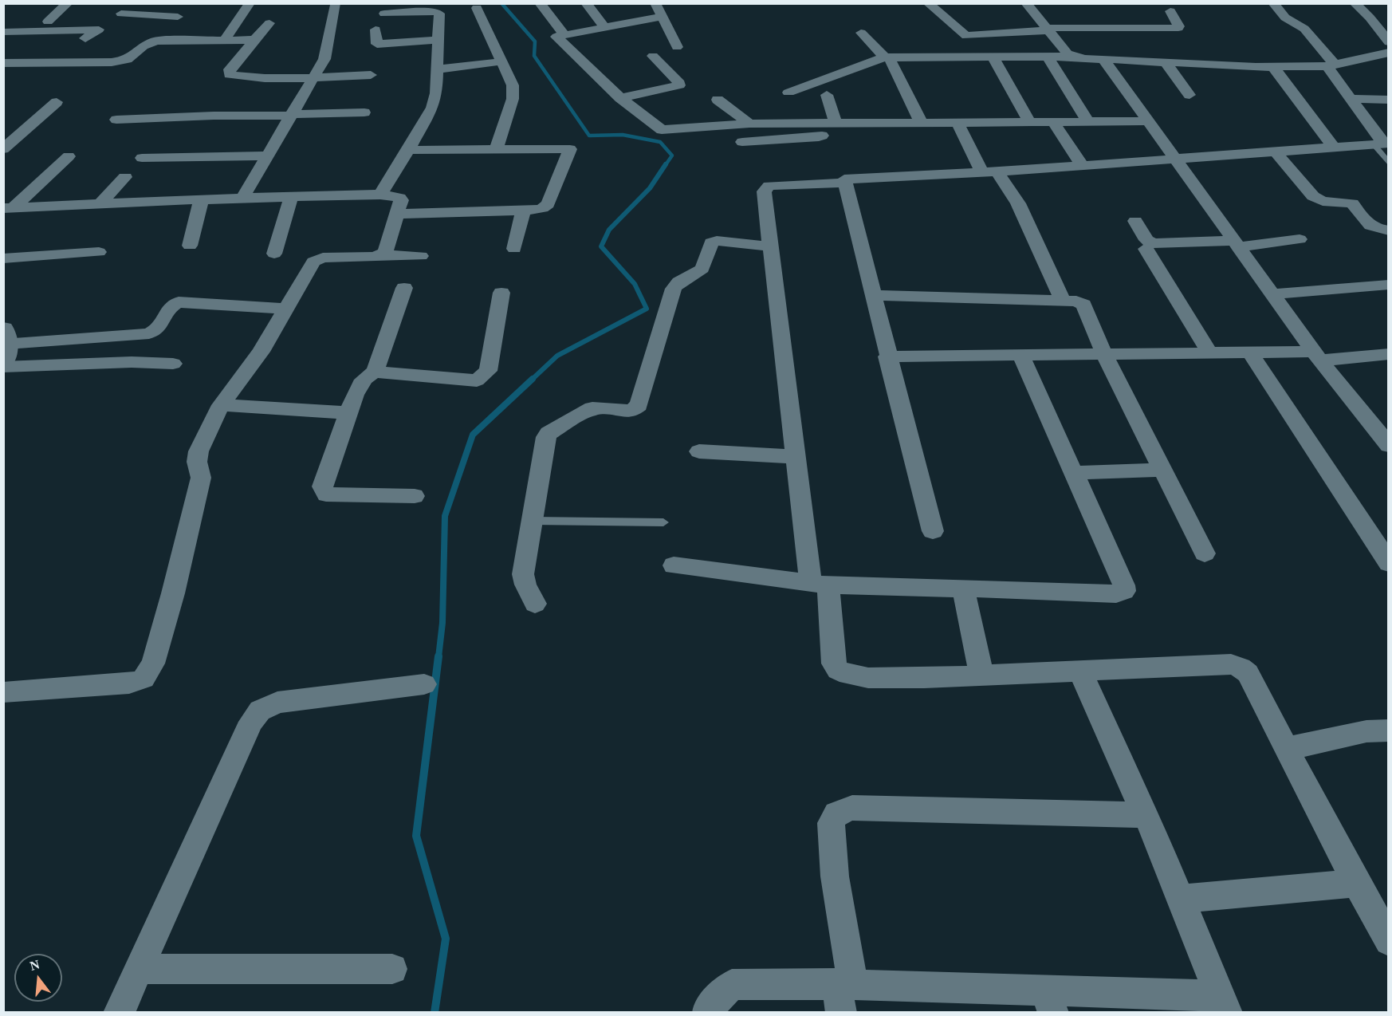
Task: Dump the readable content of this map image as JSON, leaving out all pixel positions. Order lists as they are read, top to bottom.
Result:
{
  "north": "top"
}
